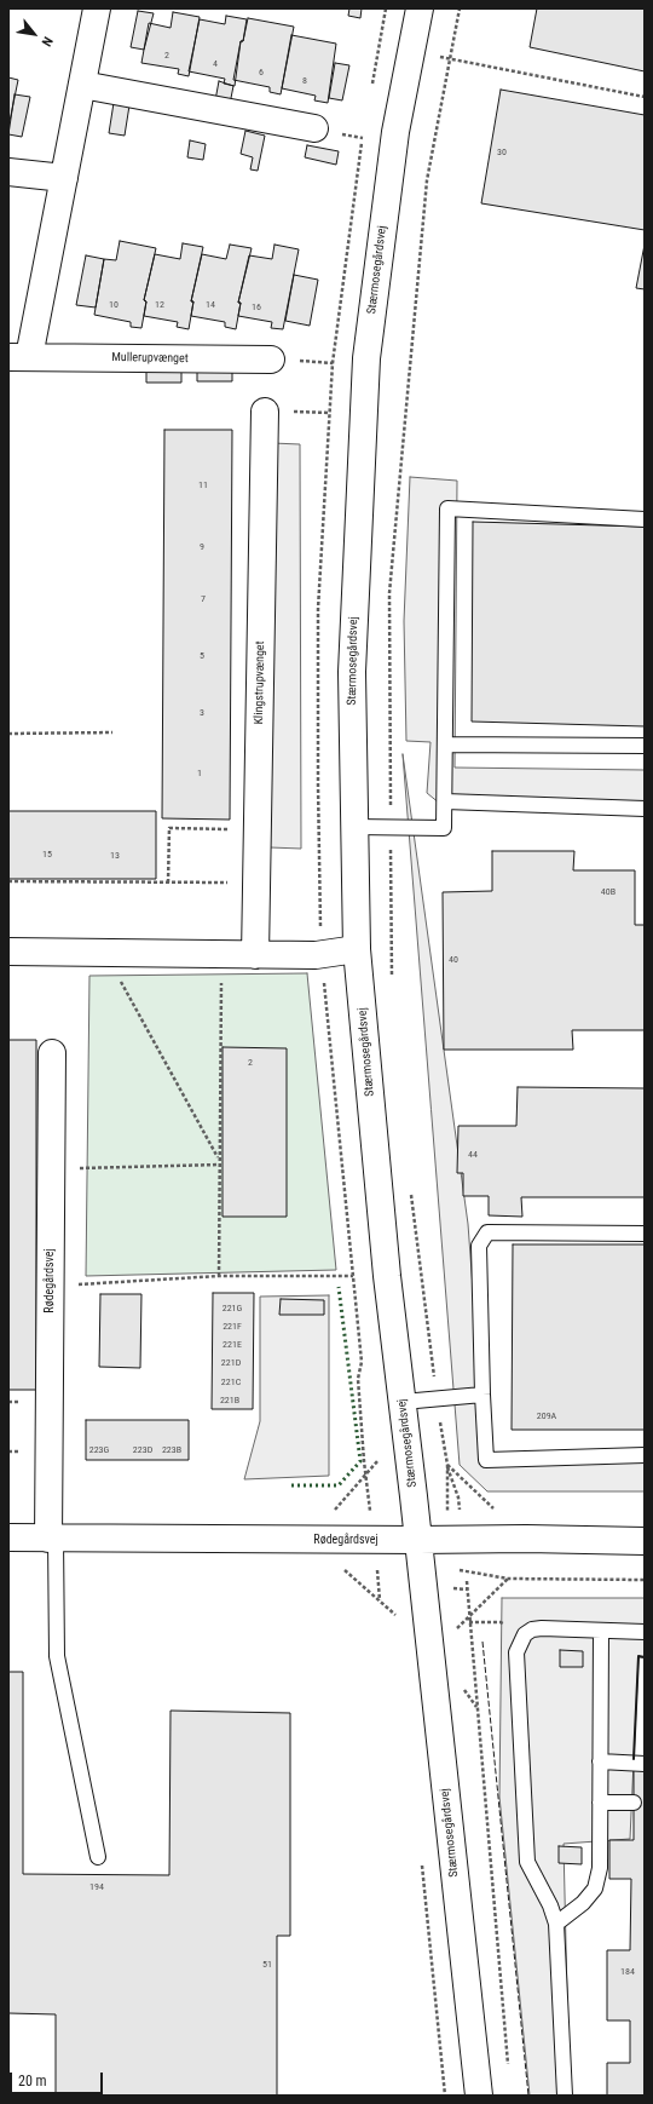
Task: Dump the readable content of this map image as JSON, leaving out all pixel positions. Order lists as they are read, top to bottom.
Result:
{
  "streets": {
    "street": [
      "Stærmosegårdsvej",
      "Mullerupvænget",
      "Klingstrupvænget",
      "Rødegårdsvej"
    ]
  },
  "crossings": [
    ["Stærmosegårdsvej", "Rødegårdsvej"]
  ],
  "house_numbers": [
    "2",
    "4",
    "6",
    "8",
    "30",
    "10",
    "12",
    "14",
    "16",
    "11",
    "9",
    "7",
    "5",
    "3",
    "1",
    "15",
    "13",
    "40B",
    "40",
    "2",
    "44",
    "221G",
    "221F",
    "221E",
    "221D",
    "221C",
    "221B",
    "209A",
    "223G",
    "223D",
    "223B",
    "194",
    "51",
    "184"
  ],
  "scale_bar": "20 m",
  "north": "bottom right"
}
